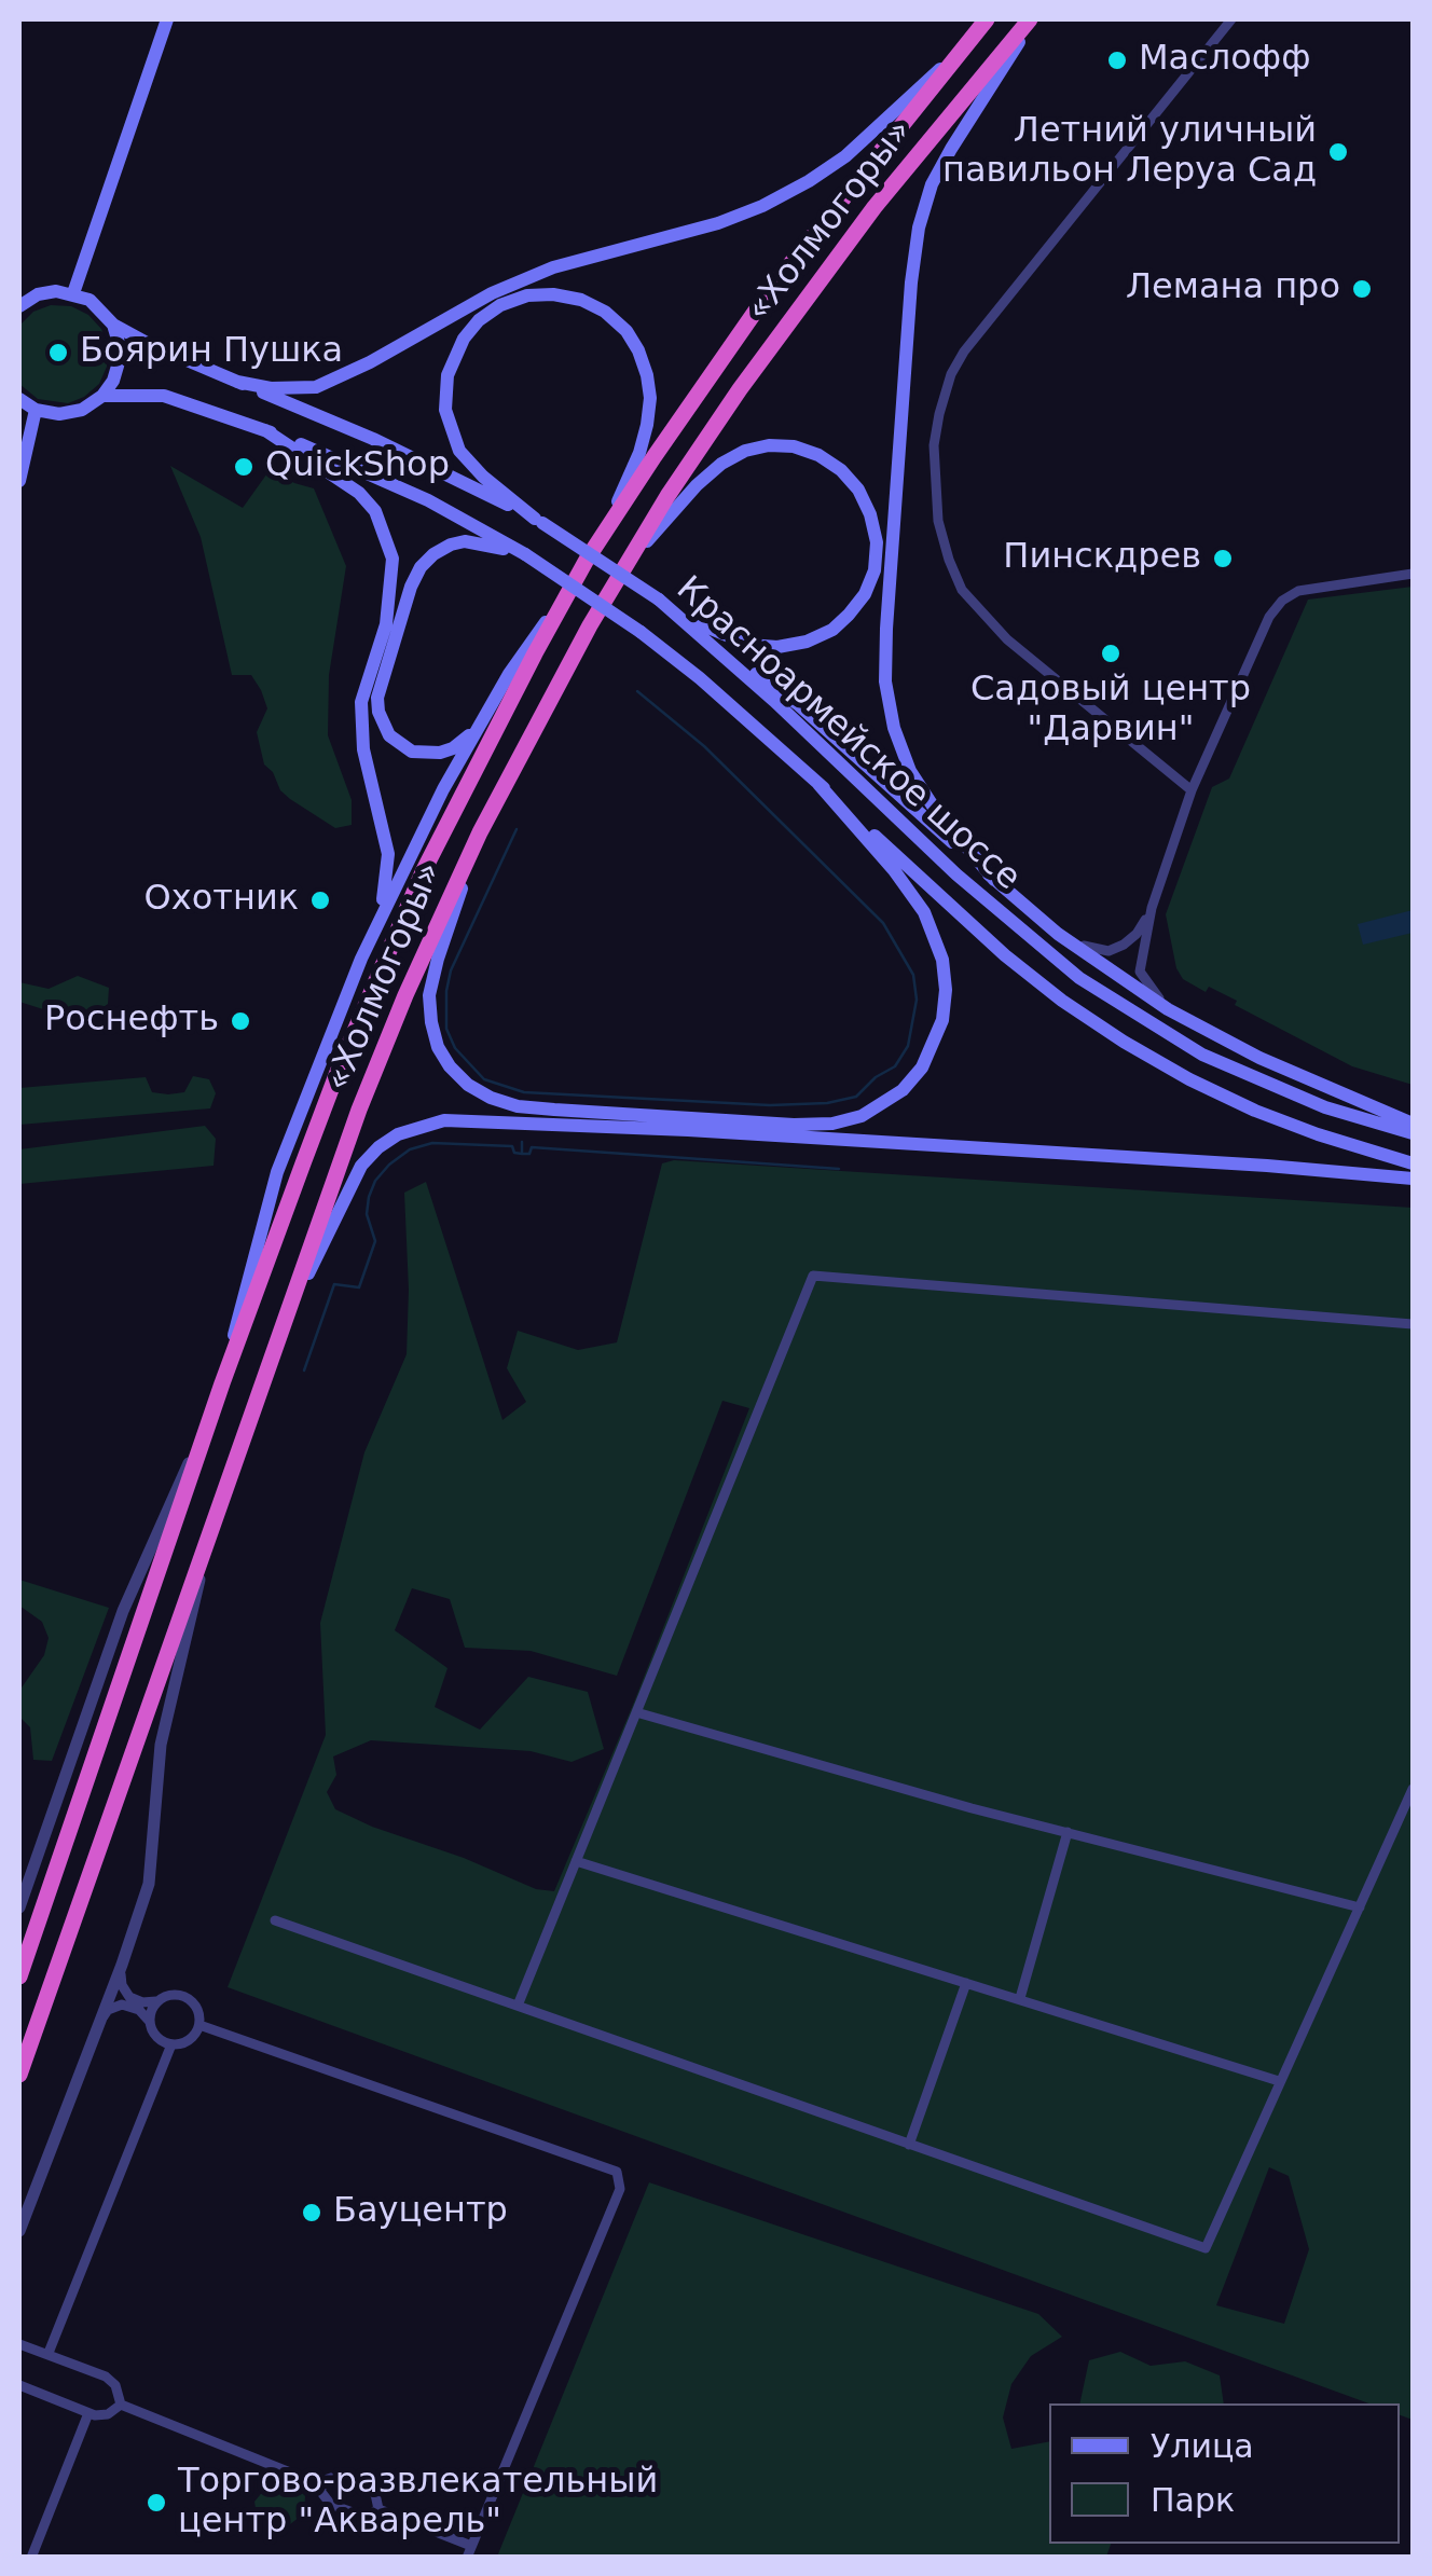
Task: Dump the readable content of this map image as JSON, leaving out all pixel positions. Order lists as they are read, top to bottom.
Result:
{
  "streets": {
    "highway": ["«Холмогоры»"],
    "main road": ["Красноармейское шоссе"]
  },
  "places": [
    "Маслофф",
    "Летний уличный павильон Леруа Сад",
    "Лемана про",
    "Боярин Пушка",
    "QuickShop",
    "Пинскдрев",
    "Садовый центр \"Дарвин\"",
    "Охотник",
    "Роснефть",
    "Бауцентр",
    "Торгово-развлекательный центр \"Акварель\""
  ],
  "legend": ["Улица", "Парк"]
}
